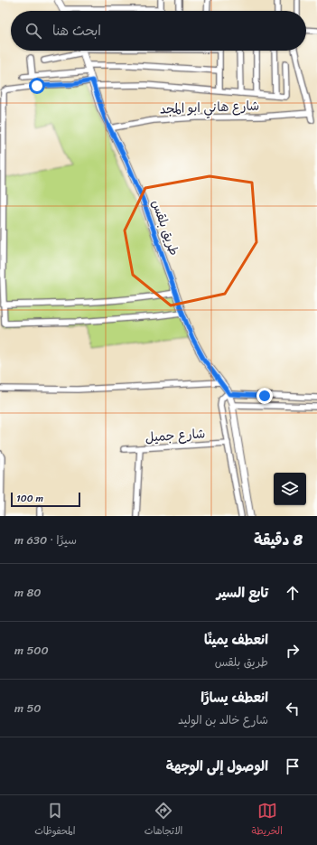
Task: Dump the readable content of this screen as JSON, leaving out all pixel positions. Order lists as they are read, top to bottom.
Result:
{
  "streets": {
    "main road": ["طريق بلقس"],
    "street": ["شارع هاني ابو المجد", "شارع جميل"]
  },
  "crossings": [
    ["شارع هاني ابو المجد", "طريق بلقس"],
    ["طريق بلقس", "شارع جميل"]
  ],
  "scale_bar": "100 m",
  "page": {
    "search": "ابحث هنا",
    "scale": "100 m",
    "heading": ["8 دقيقة", "سيرًا · 630 m"],
    "list": [
      ["تابع السير", "80 m"],
      ["انعطف يمينًا", "طريق بلقس", "500 m"],
      ["انعطف يسارًا", "شارع خالد بن الوليد", "50 m"],
      "الوصول إلى الوجهة"
    ],
    "nav": ["الخريطة", "الاتجاهات", "المحفوظات"]
  }
}
